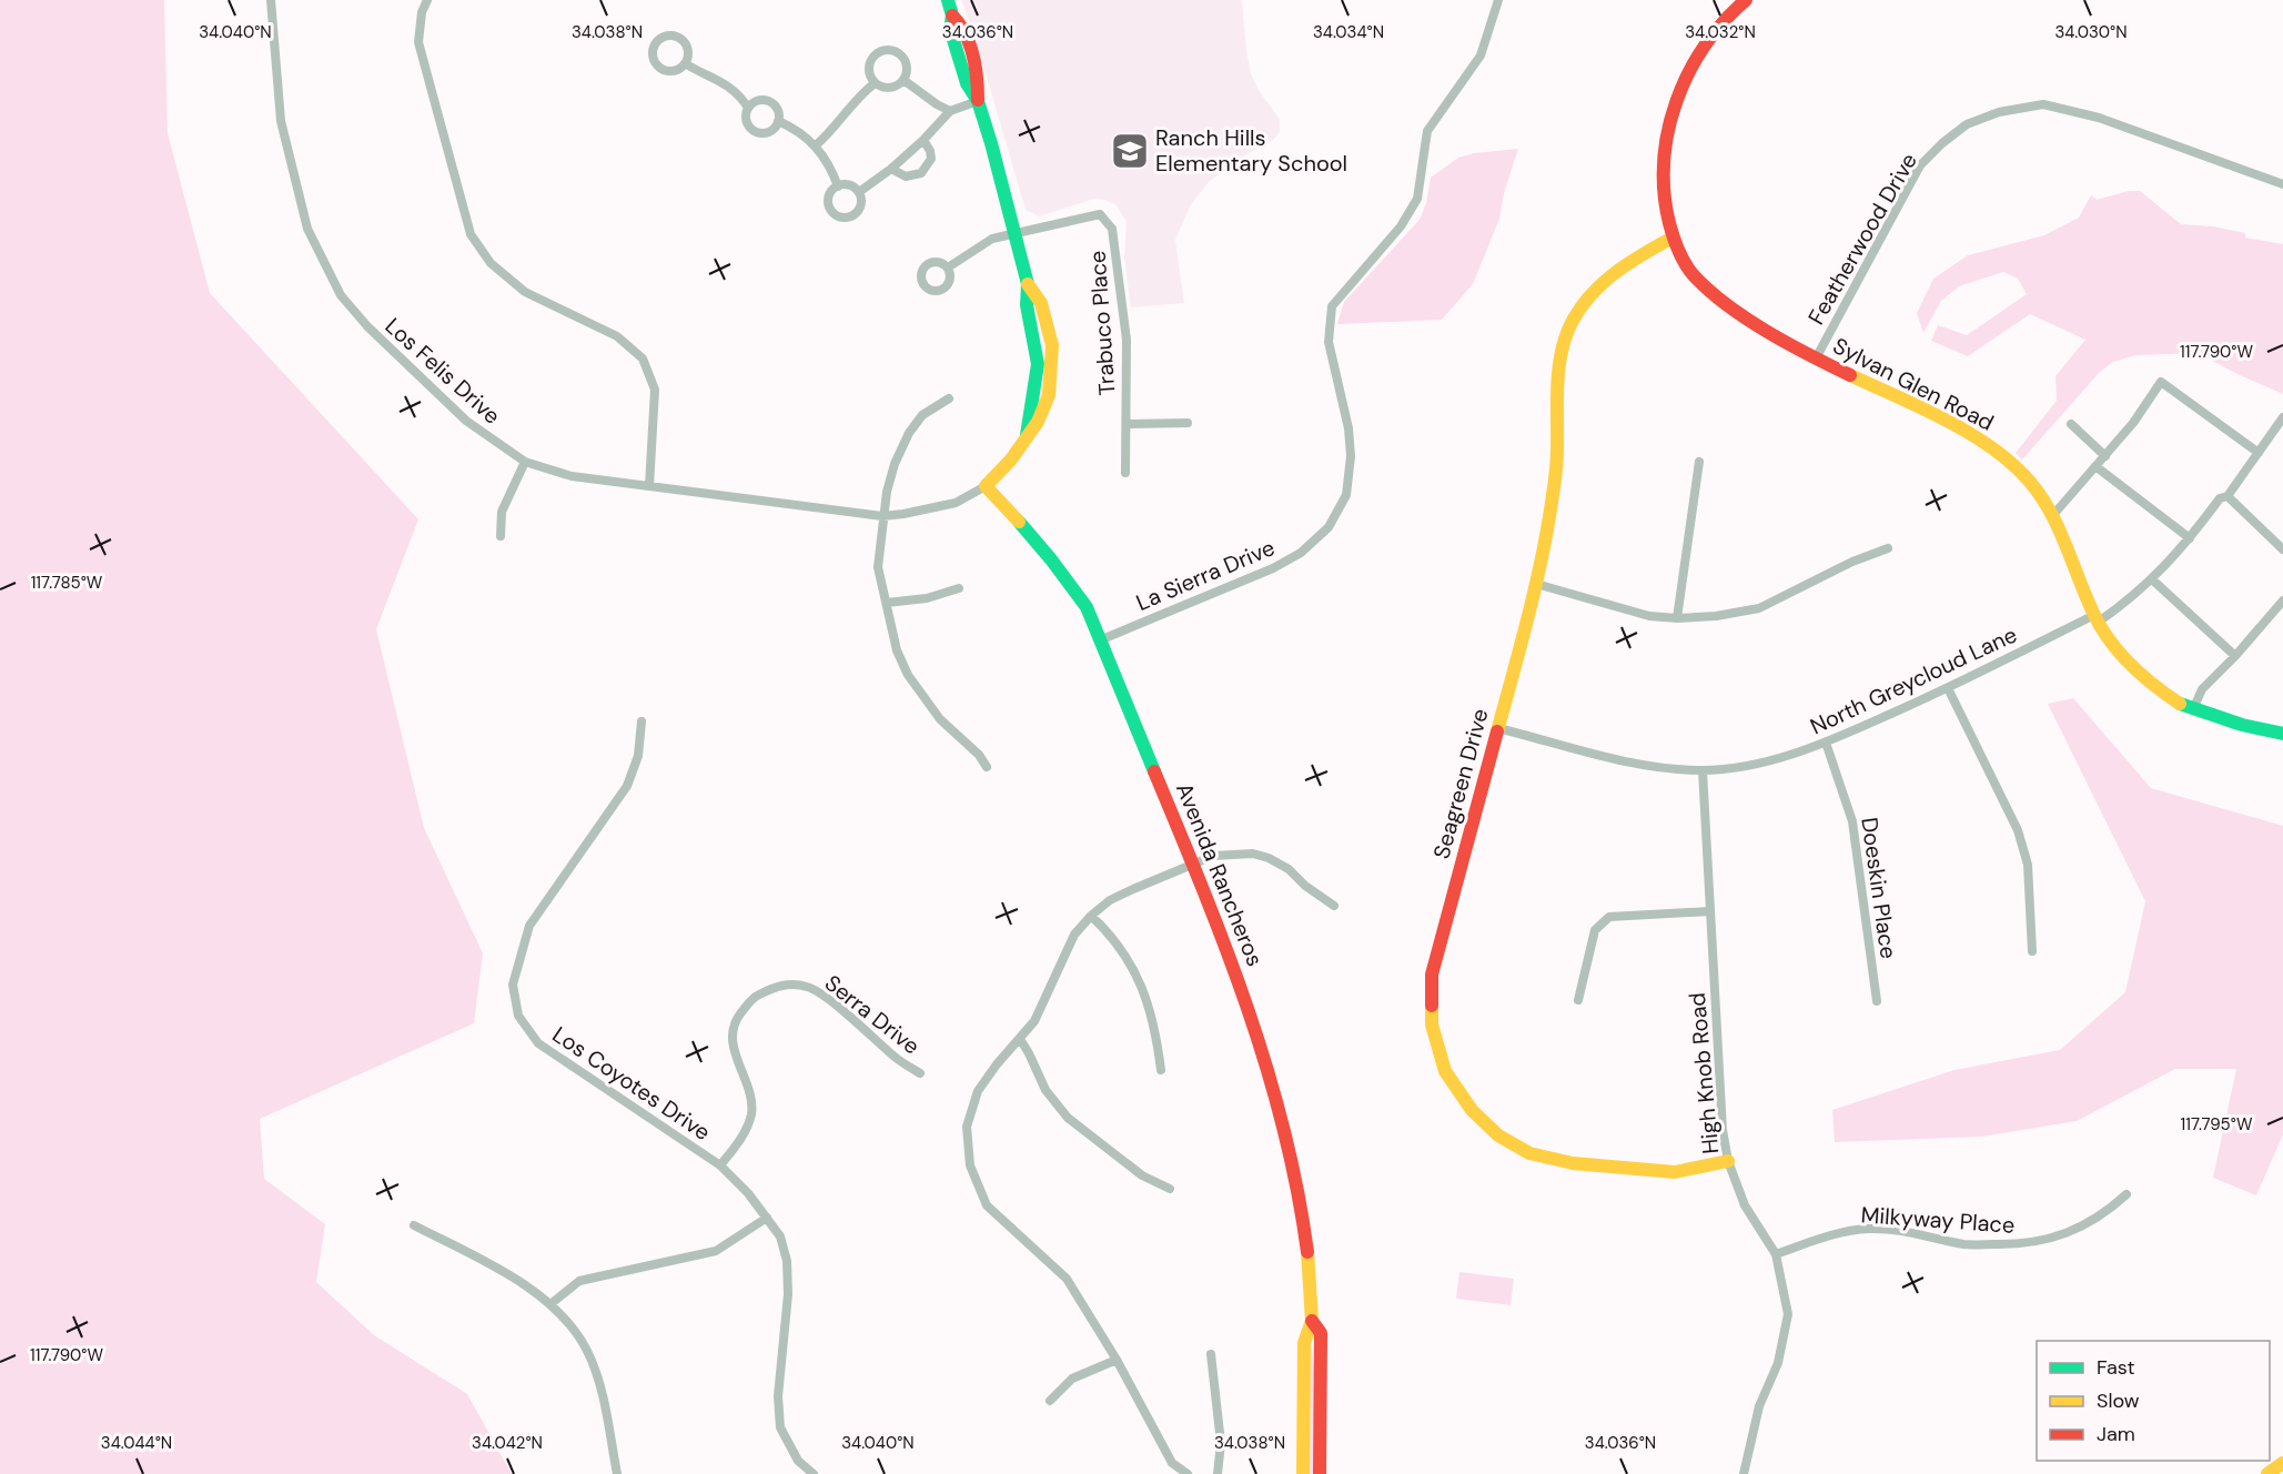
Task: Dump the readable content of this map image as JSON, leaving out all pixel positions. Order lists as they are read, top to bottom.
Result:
{
  "streets": {
    "street": [
      "Featherwood Drive",
      "Trabuco Place",
      "Los Felis Drive",
      "Sylvan Glen Road",
      "La Sierra Drive",
      "North Greycloud Lane",
      "Seagreen Drive",
      "Avenida Rancheros",
      "Doeskin Place",
      "Serra Drive",
      "High Knob Road",
      "Los Coyotes Drive",
      "Milkyway Place"
    ]
  },
  "crossings": [
    ["Featherwood Drive", "Sylvan Glen Road"],
    ["Los Felis Drive", "Avenida Rancheros"],
    ["Sylvan Glen Road", "North Greycloud Lane"],
    ["Sylvan Glen Road", "Seagreen Drive"],
    ["La Sierra Drive", "Avenida Rancheros"],
    ["North Greycloud Lane", "Seagreen Drive"],
    ["North Greycloud Lane", "Doeskin Place"],
    ["North Greycloud Lane", "High Knob Road"],
    ["Seagreen Drive", "High Knob Road"],
    ["Serra Drive", "Los Coyotes Drive"],
    ["High Knob Road", "Milkyway Place"]
  ],
  "places": {
    "school or university": ["Ranch Hills Elementary School"]
  },
  "legend": ["Fast", "Slow", "Jam"],
  "coordinates": [
    "34.040°N",
    "34.038°N",
    "34.036°N",
    "34.034°N",
    "34.032°N",
    "34.030°N",
    "117.790°W",
    "117.785°W",
    "117.795°W",
    "34.044°N",
    "34.042°N"
  ]
}
